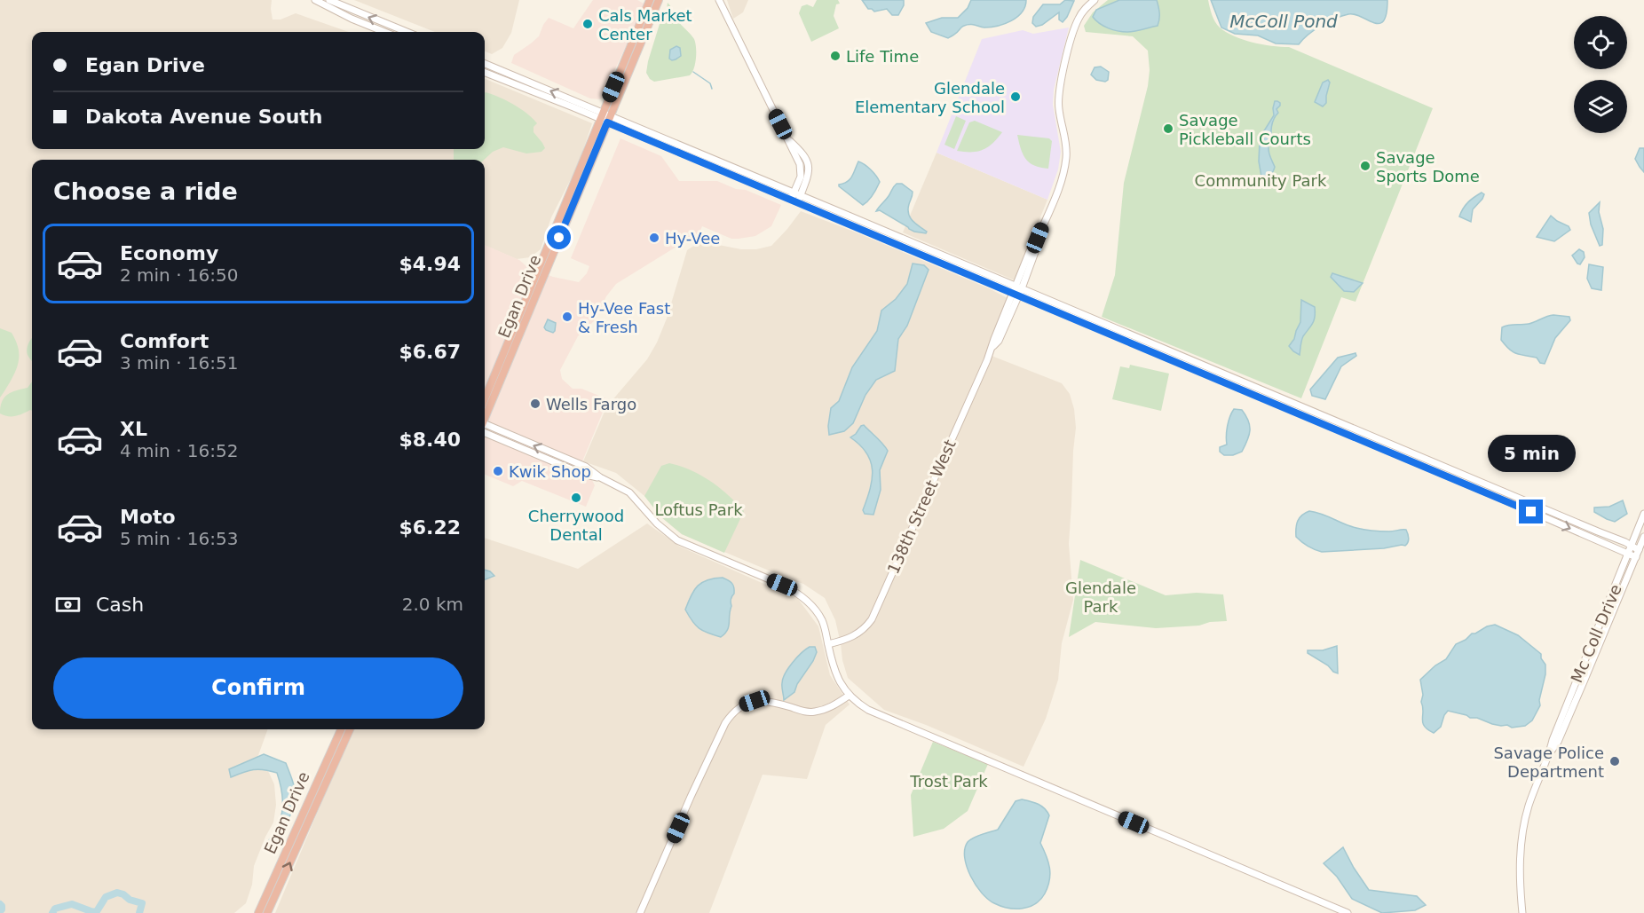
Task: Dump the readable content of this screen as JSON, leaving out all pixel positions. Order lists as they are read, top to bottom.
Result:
{
  "streets": {
    "highway": ["Egan Drive"],
    "main road": ["138th Street West", "Mc Coll Drive"]
  },
  "water": ["McColl Pond"],
  "parks": [
    "Community Park",
    "Loftus Park",
    "Glendale Park",
    "Trost Park"
  ],
  "places": [
    "Cals Market Center",
    "Life Time",
    "Glendale Elementary School",
    "Savage Pickleball Courts",
    "Savage Sports Dome",
    "Hy-Vee",
    "Hy-Vee Fast & Fresh",
    "Wells Fargo",
    "Kwik Shop",
    "Cherrywood Dental",
    "Savage Police Department"
  ],
  "page": {
    "banner": ["Egan Drive", "Dakota Avenue South"],
    "heading": "Choose a ride",
    "list": [
      {
        "name": "Economy",
        "note": "2 min · 16:50",
        "value": "$4.94"
      },
      {
        "name": "Comfort",
        "note": "3 min · 16:51",
        "value": "$6.67"
      },
      {
        "name": "XL",
        "note": "4 min · 16:52",
        "value": "$8.40"
      },
      {
        "name": "Moto",
        "note": "5 min · 16:53",
        "value": "$6.22"
      }
    ],
    "bubble": "5 min",
    "pay": ["Cash", "2.0 km"],
    "buttons": "Confirm"
  }
}
